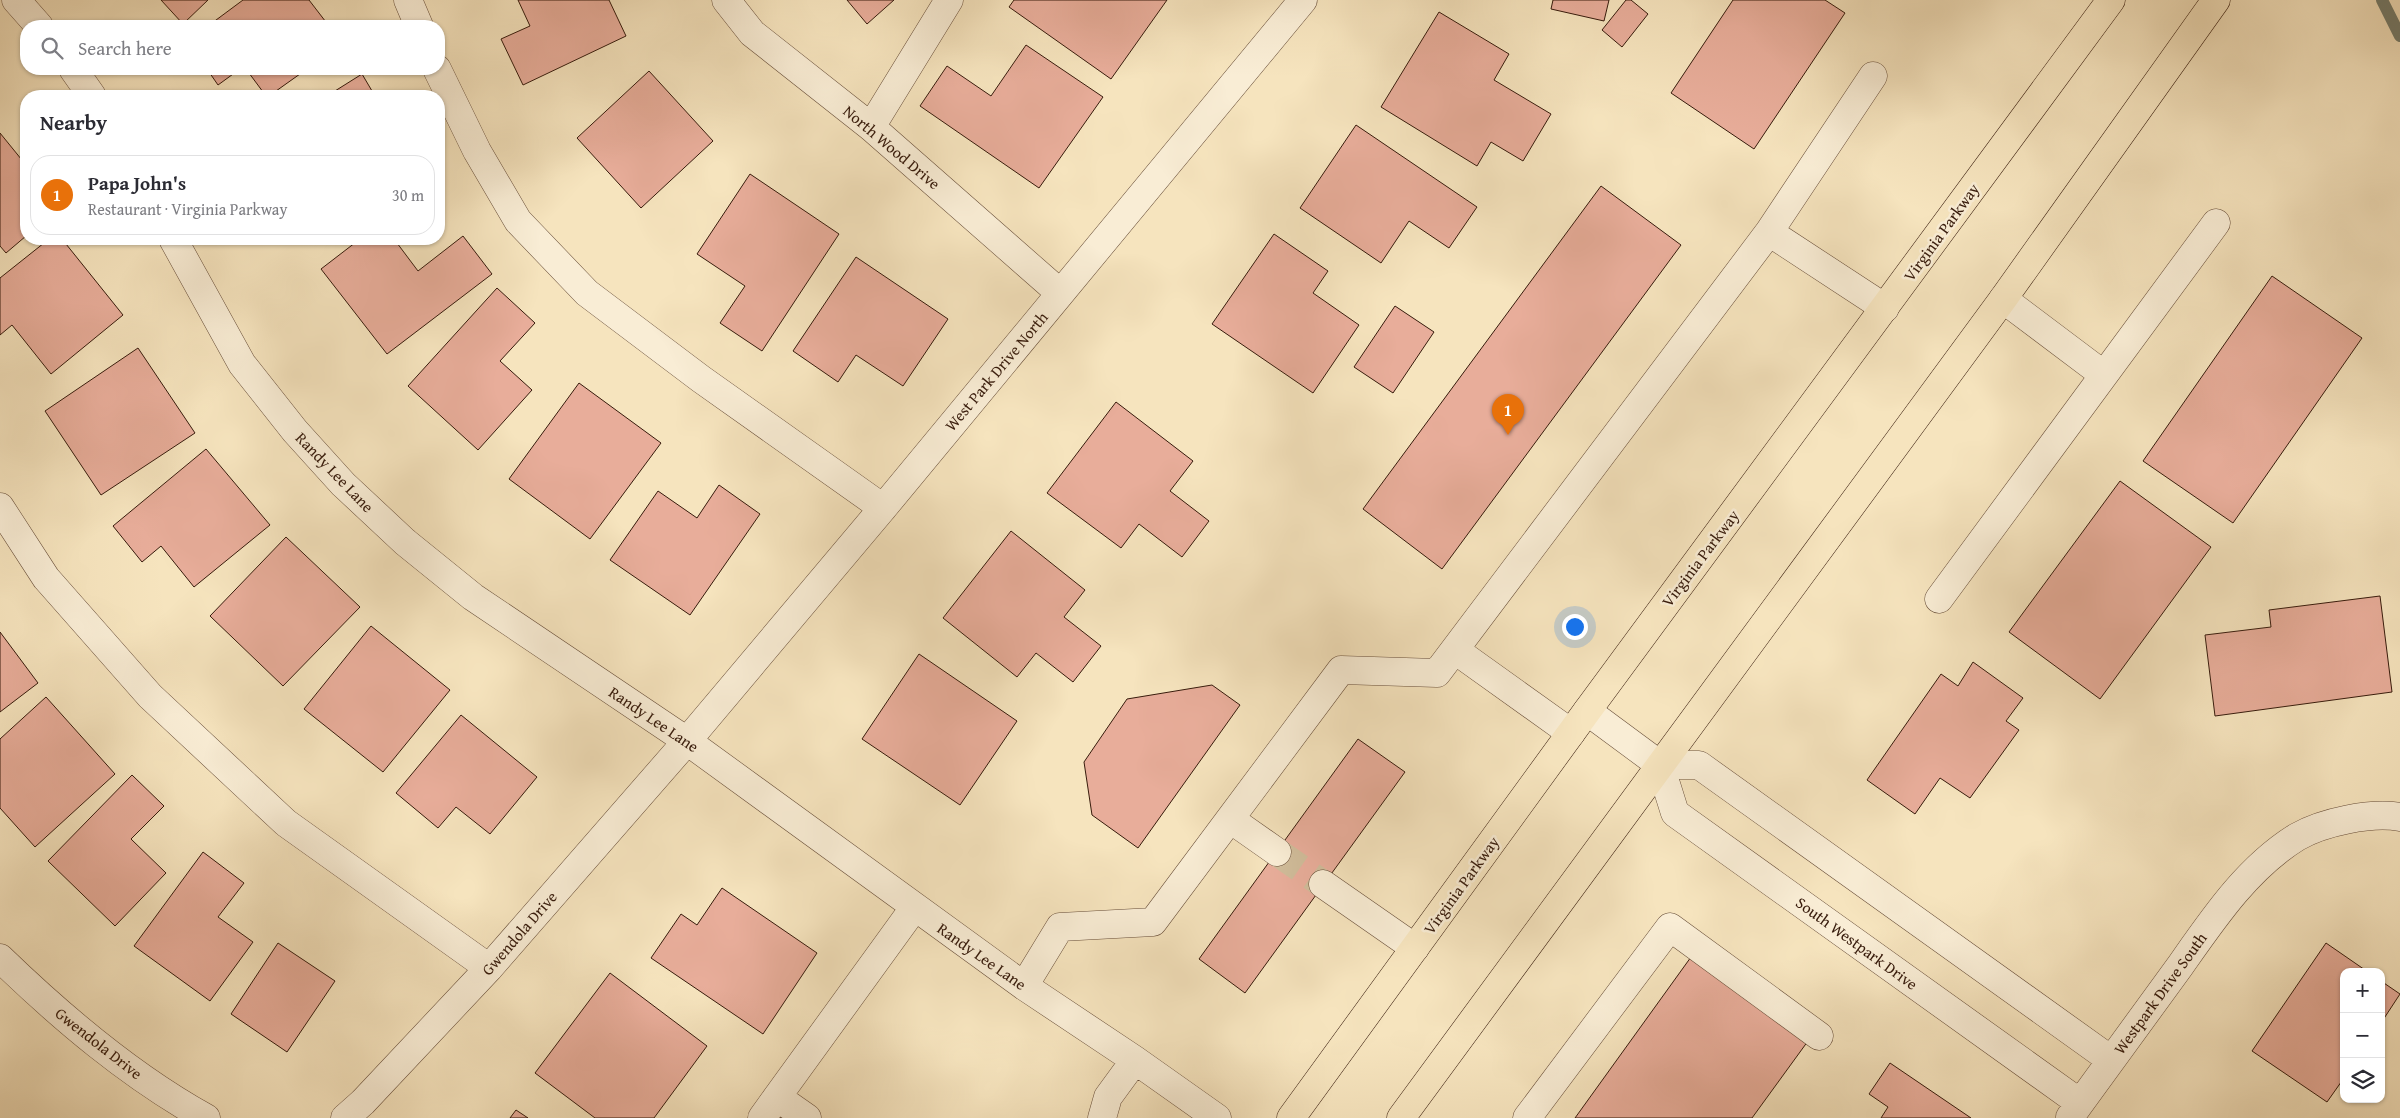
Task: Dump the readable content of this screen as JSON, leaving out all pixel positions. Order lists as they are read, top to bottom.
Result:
{
  "streets": {
    "main road": ["Virginia Parkway"],
    "street": [
      "North Wood Drive",
      "West Park Drive North",
      "Randy Lee Lane",
      "Gwendola Drive",
      "South Westpark Drive",
      "Westpark Drive South"
    ]
  },
  "crossings": [
    ["North Wood Drive", "West Park Drive North"],
    ["West Park Drive North", "Randy Lee Lane"],
    ["West Park Drive North", "Gwendola Drive"],
    ["Randy Lee Lane", "Gwendola Drive"],
    ["South Westpark Drive", "Westpark Drive South"]
  ],
  "page": {
    "search": "Search here",
    "heading": "Nearby",
    "list": [
      {
        "mark": "1",
        "name": "Papa John's",
        "note": "Restaurant · Virginia Parkway",
        "value": "30 m"
      }
    ],
    "pins": "1",
    "map_buttons": ["+", "−"]
  }
}
